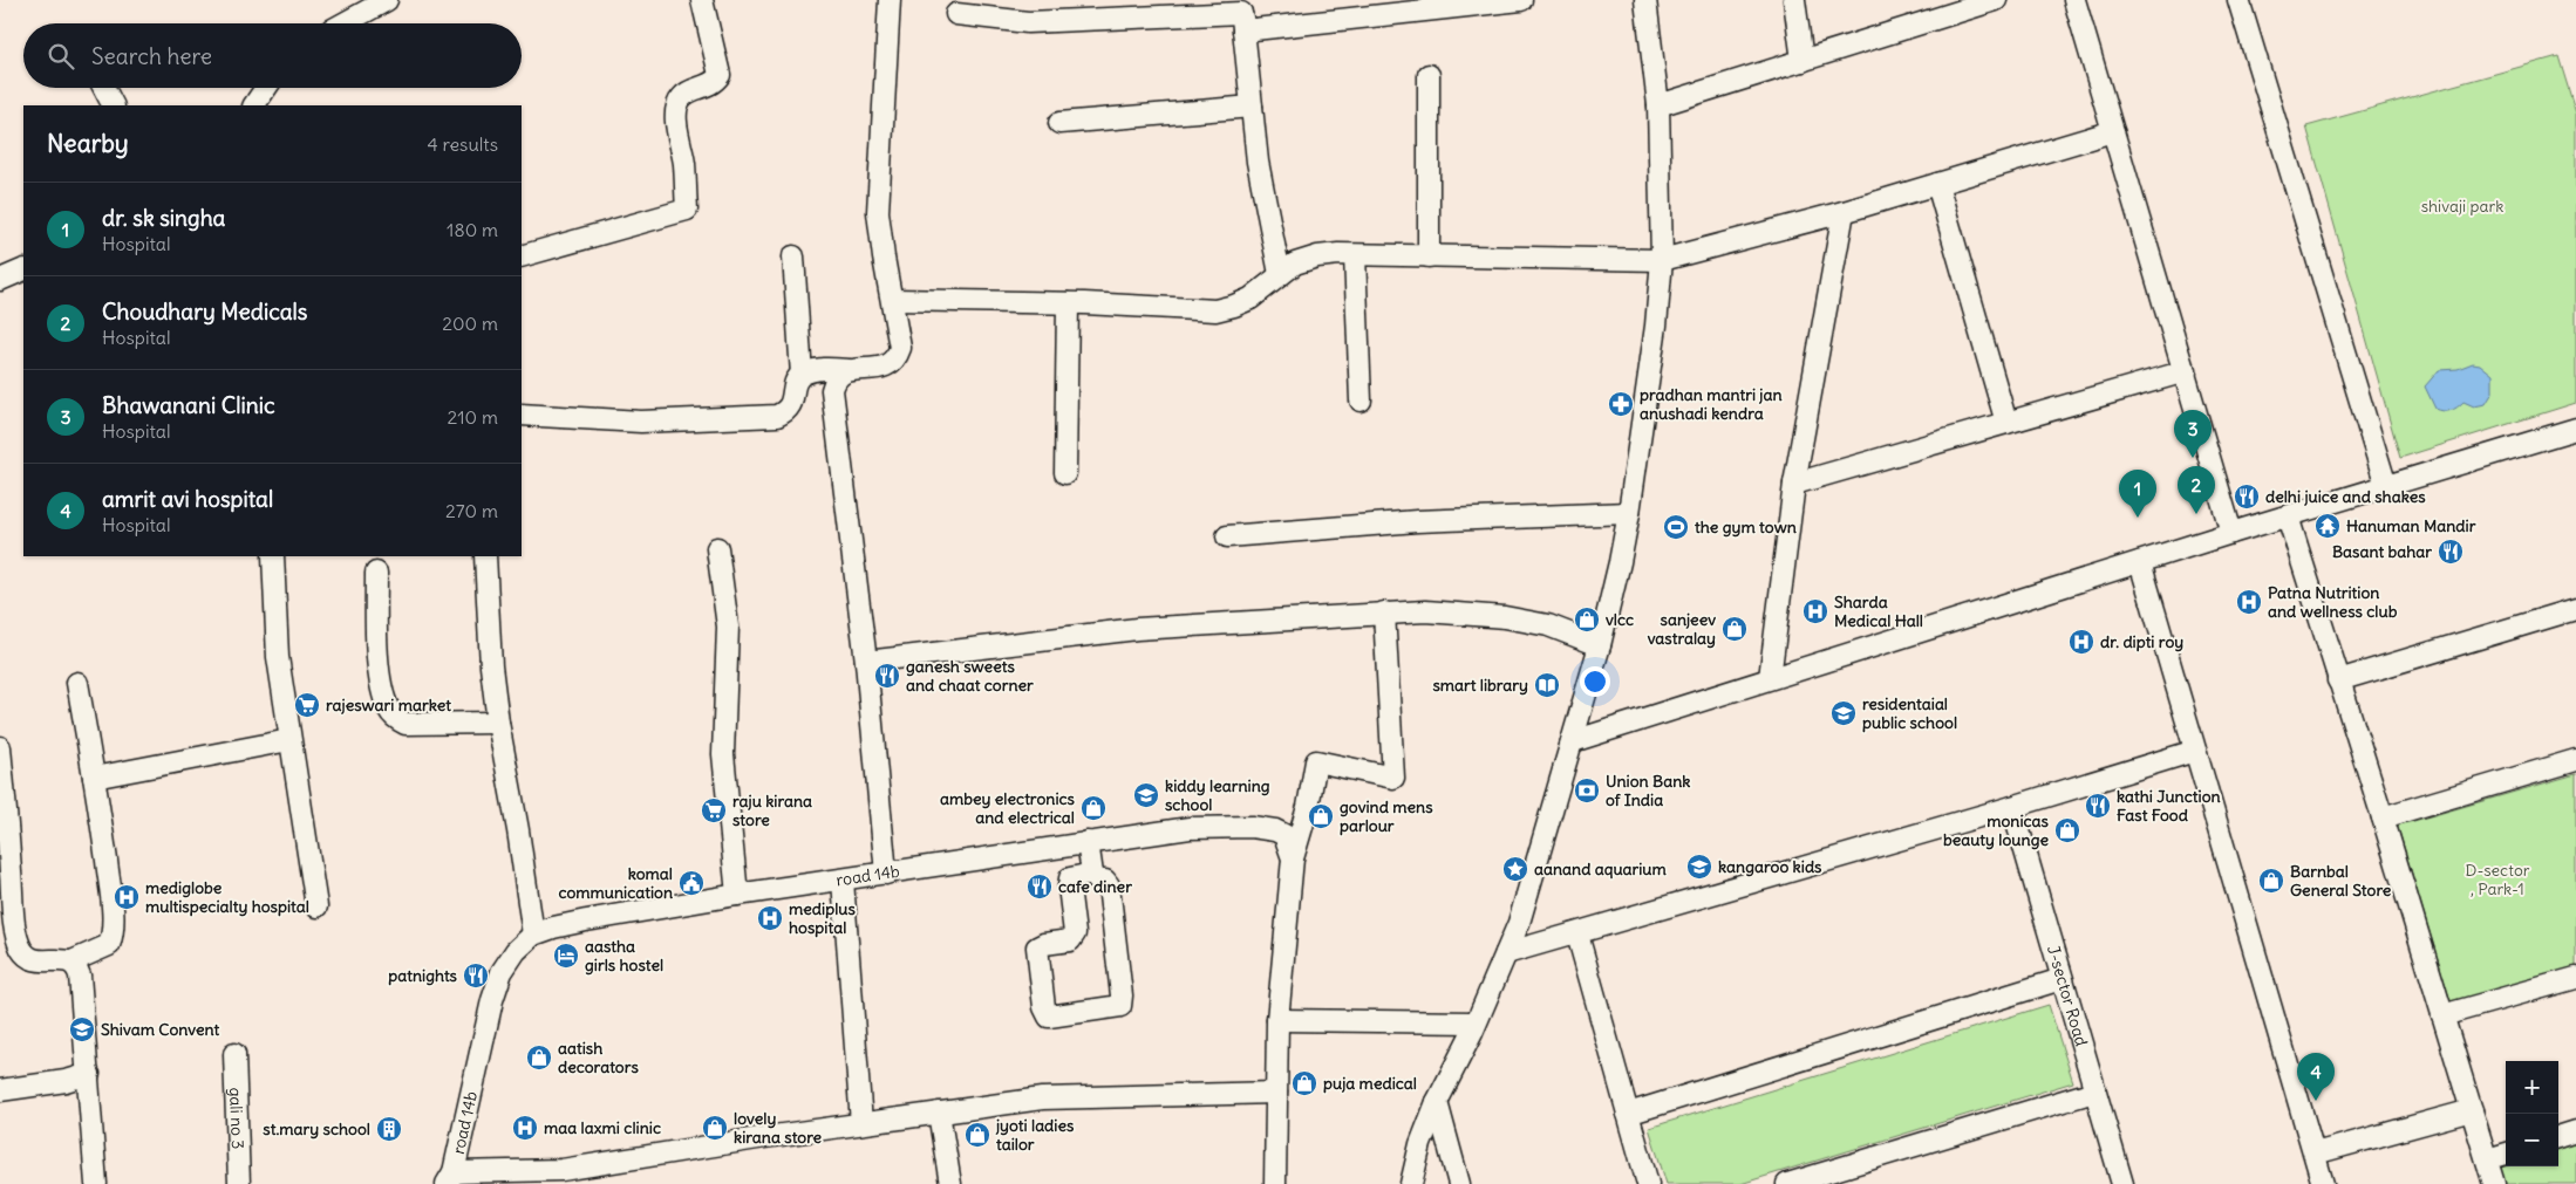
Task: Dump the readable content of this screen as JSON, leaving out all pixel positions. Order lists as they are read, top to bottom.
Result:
{
  "streets": {
    "street": ["road 14b", "J-sector Road", "gali no 3"]
  },
  "parks": ["shivaji park", "D-sector , Park-1"],
  "places": {
    "pharmacy": ["pradhan mantri jan anushadi kendra"],
    "restaurant": [
      "delhi juice and shakes",
      "Basant bahar",
      "ganesh sweets and chaat corner",
      "kathi Junction Fast Food",
      "cafe diner",
      "patnights"
    ],
    "temple": ["Hanuman Mandir"],
    "sports": ["the gym town"],
    "hospital": [
      "Patna Nutrition and wellness club",
      "Sharda Medical Hall",
      "dr. dipti roy",
      "mediglobe multispecialty hospital",
      "mediplus hospital",
      "maa laxmi clinic"
    ],
    "shop": [
      "vlcc",
      "sanjeev vastralay",
      "ambey electronics and electrical",
      "govind mens parlour",
      "monicas beauty lounge",
      "Barnbal General Store",
      "aatish decorators",
      "puja medical",
      "lovely kirana store",
      "jyoti ladies tailor"
    ],
    "library": ["smart library"],
    "supermarket": ["rajeswari market", "raju kirana store"],
    "school or university": [
      "residentaial public school",
      "kiddy learning school",
      "kangaroo kids",
      "Shivam Convent"
    ],
    "bank": ["Union Bank of India"],
    "place": ["aanand aquarium"],
    "public building": ["komal communication"],
    "hotel": ["aastha girls hostel"],
    "building": ["st.mary school"]
  },
  "page": {
    "search": "Search here",
    "heading": ["Nearby", "4 results"],
    "list": [
      {
        "mark": "1",
        "name": "dr. sk singha",
        "note": "Hospital",
        "value": "180 m"
      },
      {
        "mark": "2",
        "name": "Choudhary Medicals",
        "note": "Hospital",
        "value": "200 m"
      },
      {
        "mark": "3",
        "name": "Bhawanani Clinic",
        "note": "Hospital",
        "value": "210 m"
      },
      {
        "mark": "4",
        "name": "amrit avi hospital",
        "note": "Hospital",
        "value": "270 m"
      }
    ],
    "pins": [
      "3",
      "2",
      "1",
      "4"
    ],
    "map_buttons": ["+", "−"]
  }
}
